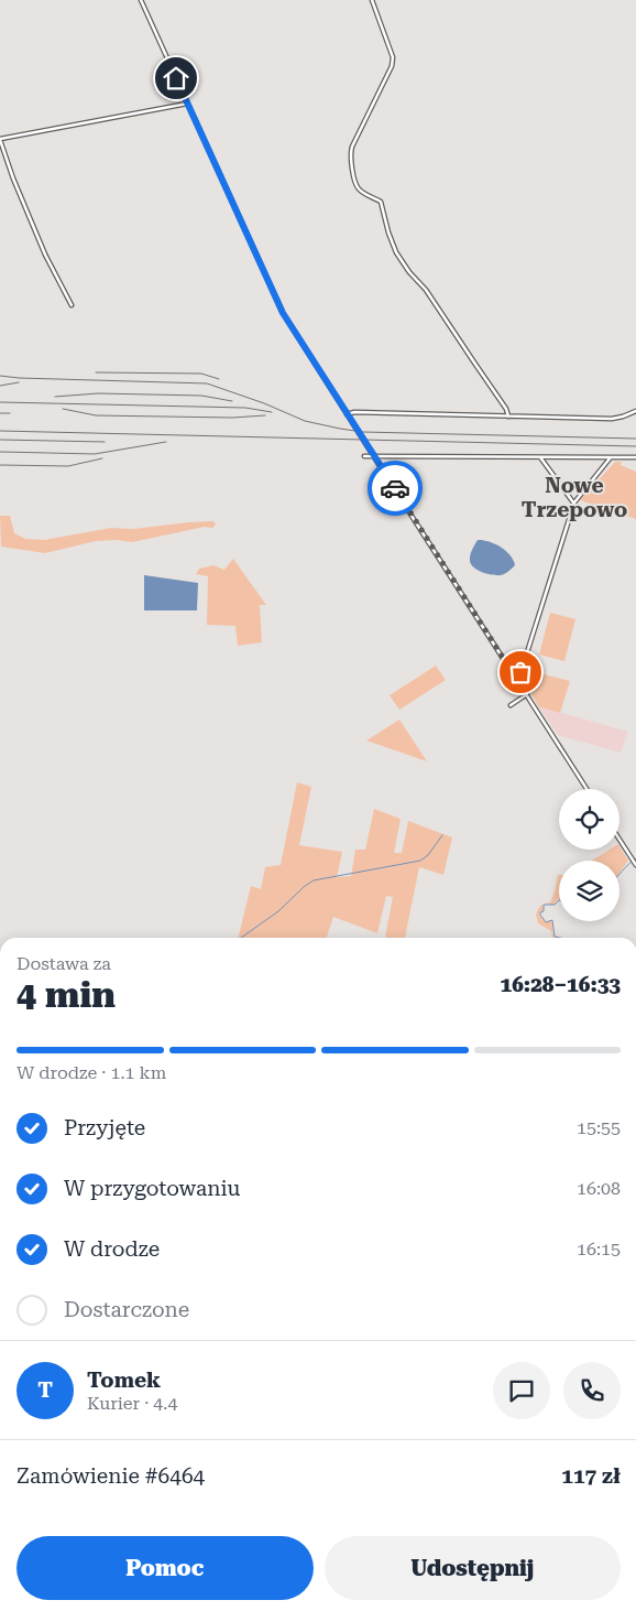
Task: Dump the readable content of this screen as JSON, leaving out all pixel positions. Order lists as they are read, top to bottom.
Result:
{
  "districts": ["Nowe Trzepowo"],
  "page": {
    "heading": ["4 min", "Dostawa za", "16:28–16:33"],
    "panel": [
      "Tomek",
      "Kurier · 4.4",
      "Zamówienie #6464",
      "117 zł"
    ],
    "bar": "W drodze · 1.1 km",
    "list": [
      ["Przyjęte", "15:55"],
      ["W przygotowaniu", "16:08"],
      ["W drodze", "16:15"],
      "Dostarczone"
    ],
    "round": "T",
    "buttons": ["Pomoc", "Udostępnij"]
  }
}
